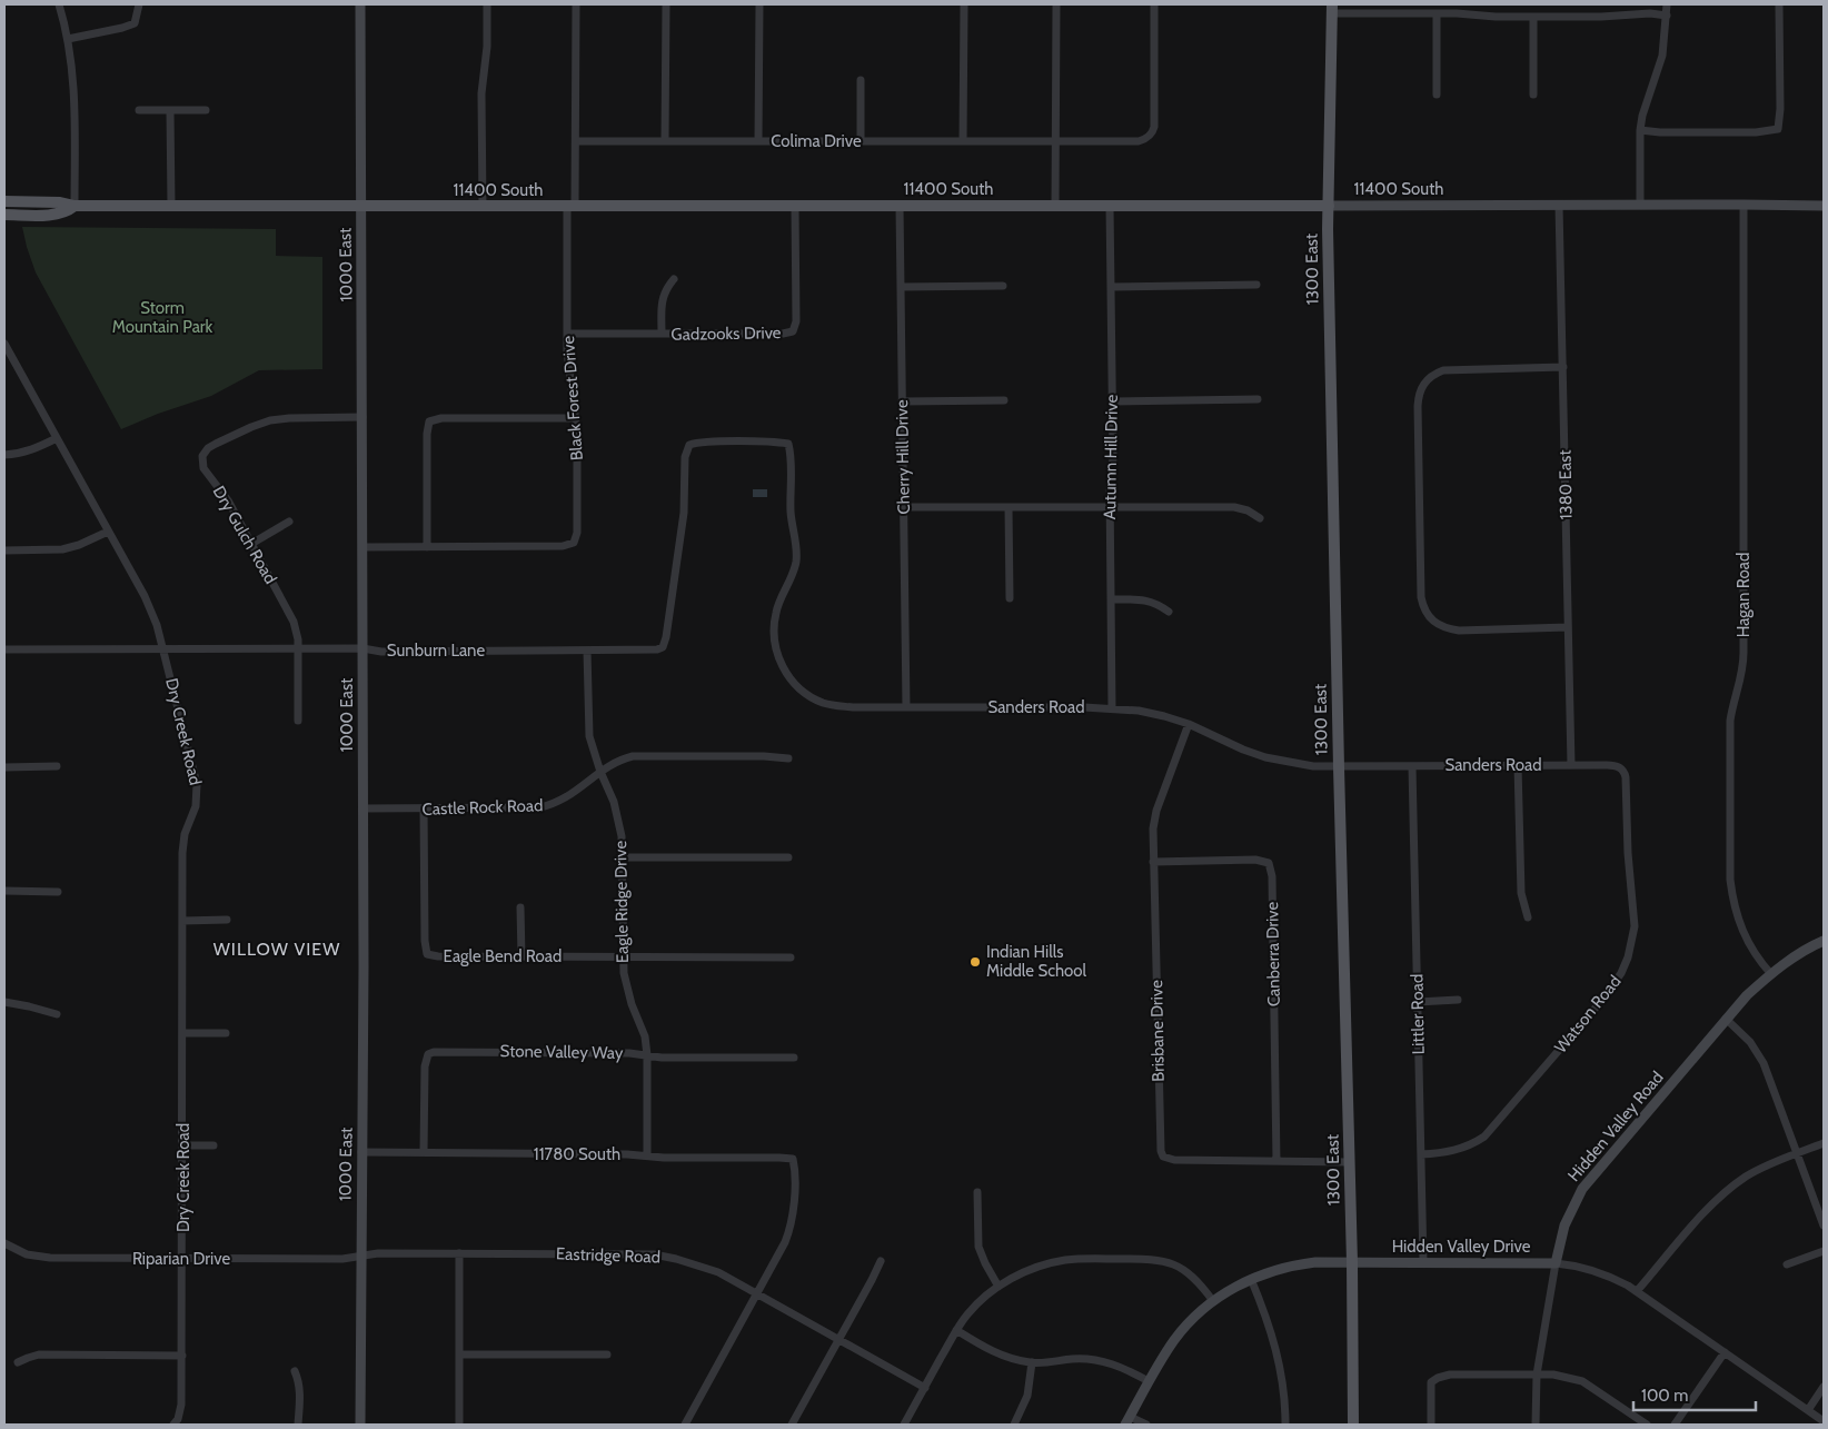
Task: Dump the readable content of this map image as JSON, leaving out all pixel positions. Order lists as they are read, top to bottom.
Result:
{
  "streets": {
    "main road": ["11400 South", "1300 East"],
    "street": [
      "Colima Drive",
      "1000 East",
      "Gadzooks Drive",
      "Black Forest Drive",
      "Cherry Hill Drive",
      "Autumn Hill Drive",
      "1380 East",
      "Dry Gulch Road",
      "Hagan Road",
      "Sunburn Lane",
      "Sanders Road",
      "Dry Creek Road",
      "Castle Rock Road",
      "Eagle Ridge Drive",
      "Canberra Drive",
      "Eagle Bend Road",
      "Littler Road",
      "Watson Road",
      "Brisbane Drive",
      "Stone Valley Way",
      "Hidden Valley Road",
      "11780 South",
      "Hidden Valley Drive",
      "Eastridge Road",
      "Riparian Drive"
    ]
  },
  "crossings": [
    ["Colima Drive", "Black Forest Drive"],
    ["11400 South", "1000 East"],
    ["11400 South", "1300 East"],
    ["11400 South", "Gadzooks Drive"],
    ["11400 South", "Black Forest Drive"],
    ["11400 South", "Cherry Hill Drive"],
    ["11400 South", "Autumn Hill Drive"],
    ["11400 South", "1380 East"],
    ["11400 South", "Hagan Road"],
    ["1000 East", "Black Forest Drive"],
    ["1000 East", "Dry Gulch Road"],
    ["1000 East", "Sunburn Lane"],
    ["1000 East", "Castle Rock Road"],
    ["1000 East", "11780 South"],
    ["1000 East", "Eastridge Road"],
    ["1000 East", "Riparian Drive"],
    ["1300 East", "Sanders Road"],
    ["1300 East", "Brisbane Drive"],
    ["1300 East", "Hidden Valley Drive"],
    ["Gadzooks Drive", "Black Forest Drive"],
    ["Cherry Hill Drive", "Sanders Road"],
    ["Autumn Hill Drive", "Sanders Road"],
    ["1380 East", "Sanders Road"],
    ["Dry Gulch Road", "Sunburn Lane"],
    ["Hagan Road", "Hidden Valley Road"],
    ["Sunburn Lane", "Sanders Road"],
    ["Sunburn Lane", "Dry Creek Road"],
    ["Sunburn Lane", "Eagle Ridge Drive"],
    ["Sanders Road", "Littler Road"],
    ["Sanders Road", "Watson Road"],
    ["Sanders Road", "Brisbane Drive"],
    ["Dry Creek Road", "Riparian Drive"],
    ["Castle Rock Road", "Eagle Ridge Drive"],
    ["Castle Rock Road", "Eagle Bend Road"],
    ["Eagle Ridge Drive", "Eagle Bend Road"],
    ["Eagle Ridge Drive", "Stone Valley Way"],
    ["Eagle Ridge Drive", "11780 South"],
    ["Canberra Drive", "Brisbane Drive"],
    ["Littler Road", "Watson Road"],
    ["Littler Road", "Hidden Valley Drive"],
    ["Stone Valley Way", "11780 South"],
    ["Hidden Valley Road", "Hidden Valley Drive"],
    ["11780 South", "Eastridge Road"],
    ["Eastridge Road", "Riparian Drive"]
  ],
  "districts": ["WILLOW VIEW"],
  "parks": ["Storm Mountain Park"],
  "places": ["Indian Hills Middle School"],
  "scale_bar": "100 m"
}
